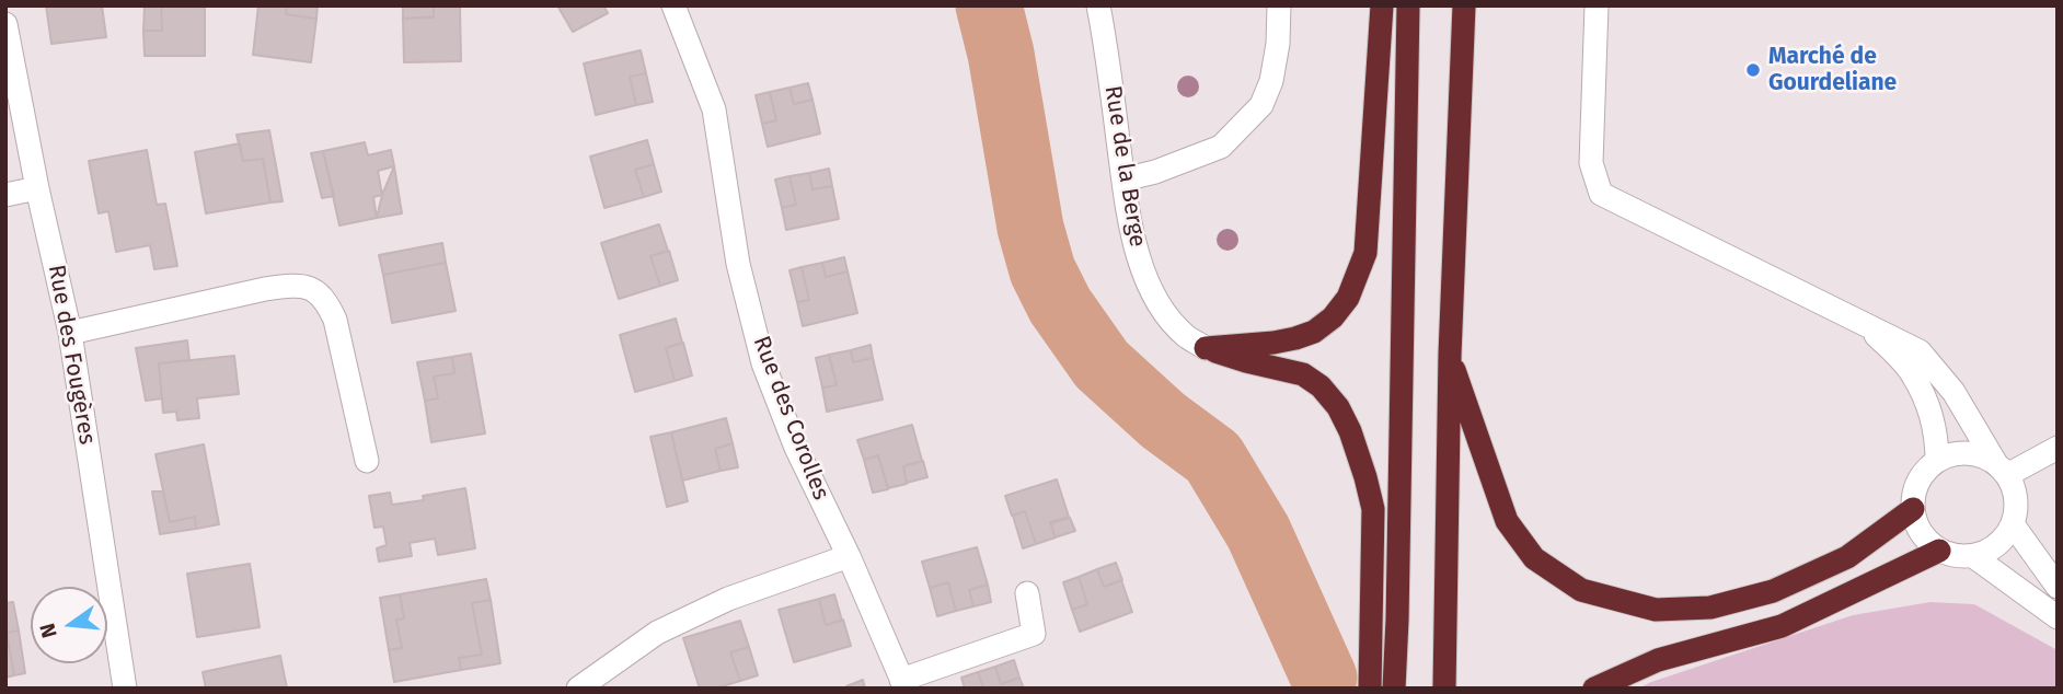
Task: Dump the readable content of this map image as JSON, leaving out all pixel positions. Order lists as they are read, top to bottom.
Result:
{
  "streets": {
    "street": ["Rue de la Berge", "Rue des Fougères", "Rue des Corolles"]
  },
  "places": ["Marché de Gourdeliane"],
  "north": "left"
}
